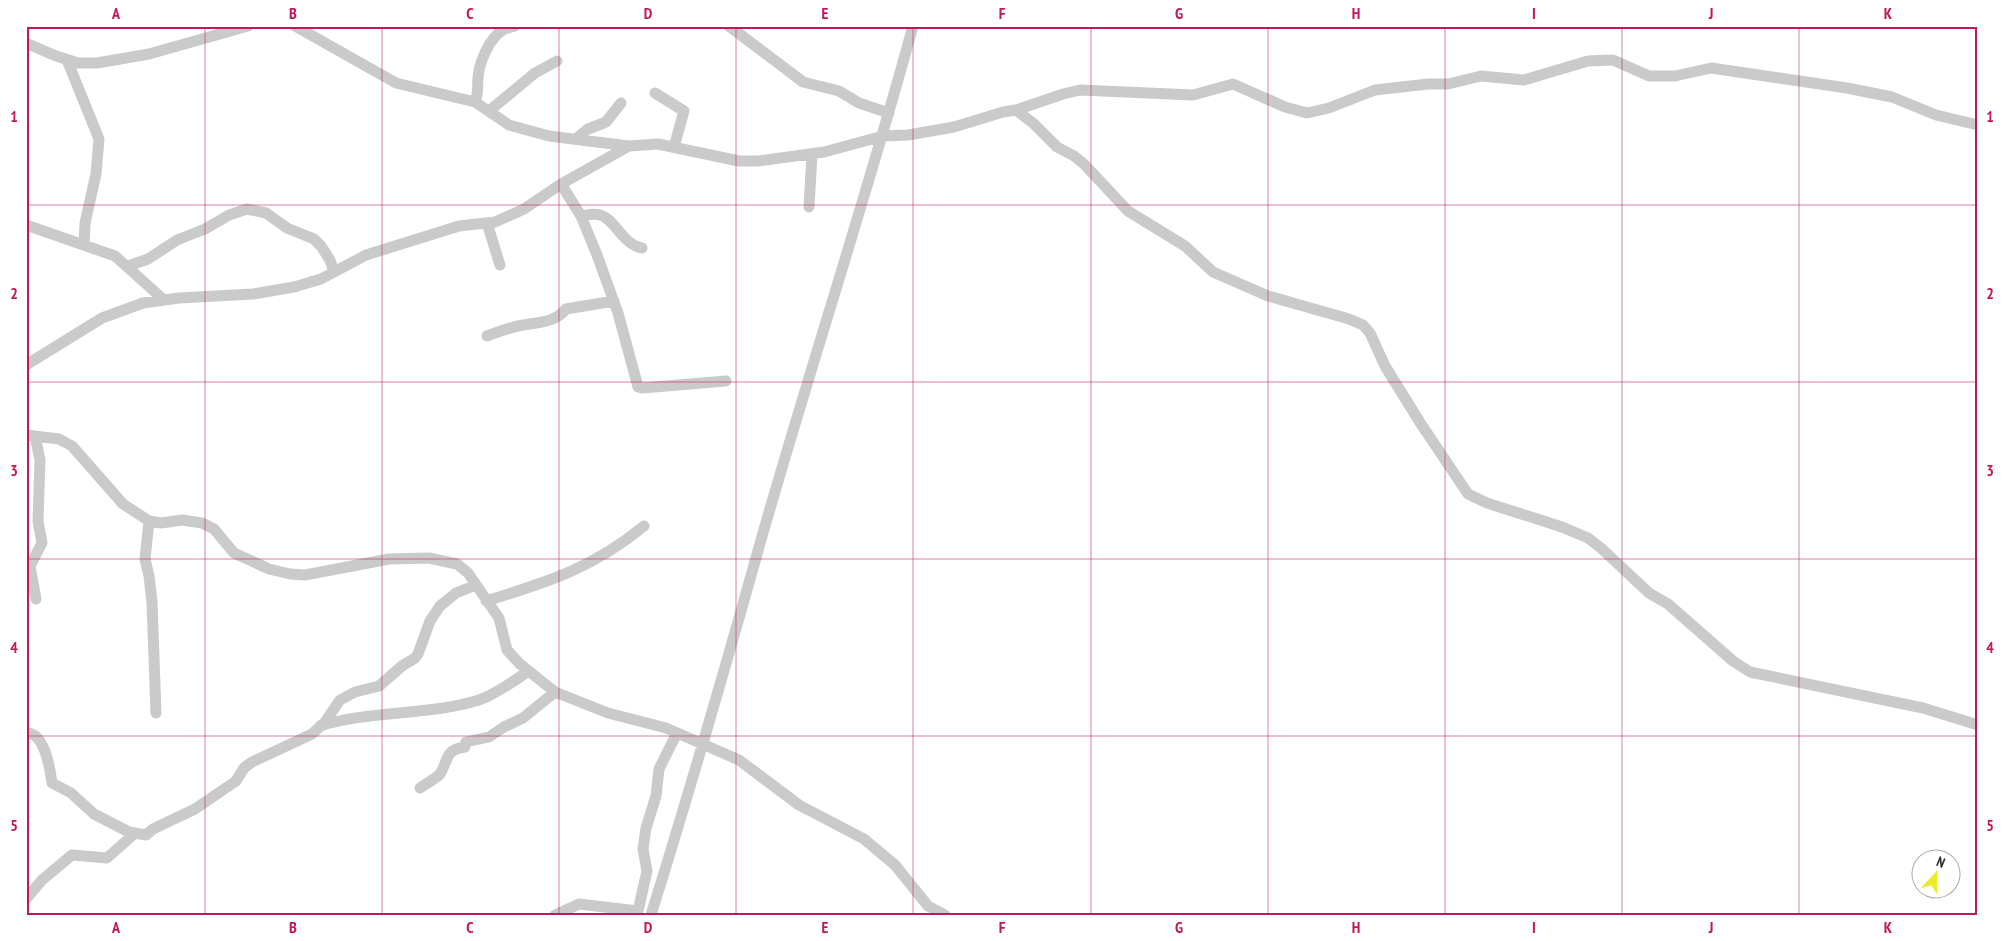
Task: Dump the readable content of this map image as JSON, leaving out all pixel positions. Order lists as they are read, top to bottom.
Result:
{
  "north": "top",
  "grid": {
    "columns": [
      "A",
      "B",
      "C",
      "D",
      "E",
      "F",
      "G",
      "H",
      "I",
      "J",
      "K"
    ],
    "rows": [
      "1",
      "2",
      "3",
      "4",
      "5"
    ]
  }
}
